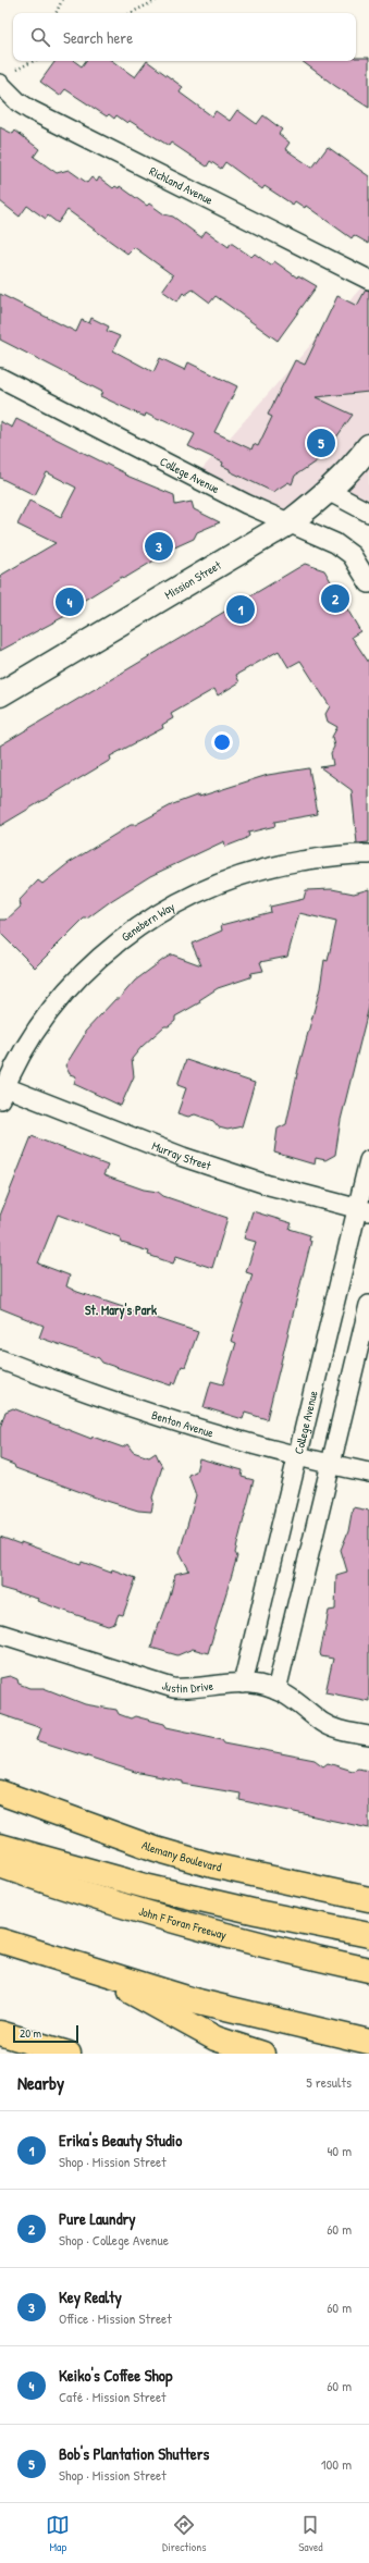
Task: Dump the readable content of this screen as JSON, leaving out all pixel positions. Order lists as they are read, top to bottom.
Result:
{
  "streets": {
    "main road": ["Mission Street", "Alemany Boulevard", "John F Foran Freeway"],
    "street": [
      "Richland Avenue",
      "College Avenue",
      "Genebern Way",
      "Murray Street",
      "Benton Avenue",
      "Justin Drive"
    ]
  },
  "crossings": [
    ["College Avenue", "Mission Street"],
    ["College Avenue", "Murray Street"],
    ["College Avenue", "Benton Avenue"],
    ["College Avenue", "Justin Drive"],
    ["Genebern Way", "Murray Street"]
  ],
  "districts": ["St. Mary's Park"],
  "scale_bar": "20 m",
  "page": {
    "search": "Search here",
    "pins": [
      "5",
      "3",
      "2",
      "4",
      "1"
    ],
    "scale": "20 m",
    "heading": ["Nearby", "5 results"],
    "list": [
      {
        "mark": "1",
        "name": "Erika's Beauty Studio",
        "note": "Shop · Mission Street",
        "value": "40 m"
      },
      {
        "mark": "2",
        "name": "Pure Laundry",
        "note": "Shop · College Avenue",
        "value": "60 m"
      },
      {
        "mark": "3",
        "name": "Key Realty",
        "note": "Office · Mission Street",
        "value": "60 m"
      },
      {
        "mark": "4",
        "name": "Keiko's Coffee Shop",
        "note": "Café · Mission Street",
        "value": "60 m"
      },
      {
        "mark": "5",
        "name": "Bob's Plantation Shutters",
        "note": "Shop · Mission Street",
        "value": "100 m"
      }
    ],
    "nav": ["Map", "Directions", "Saved"]
  }
}
